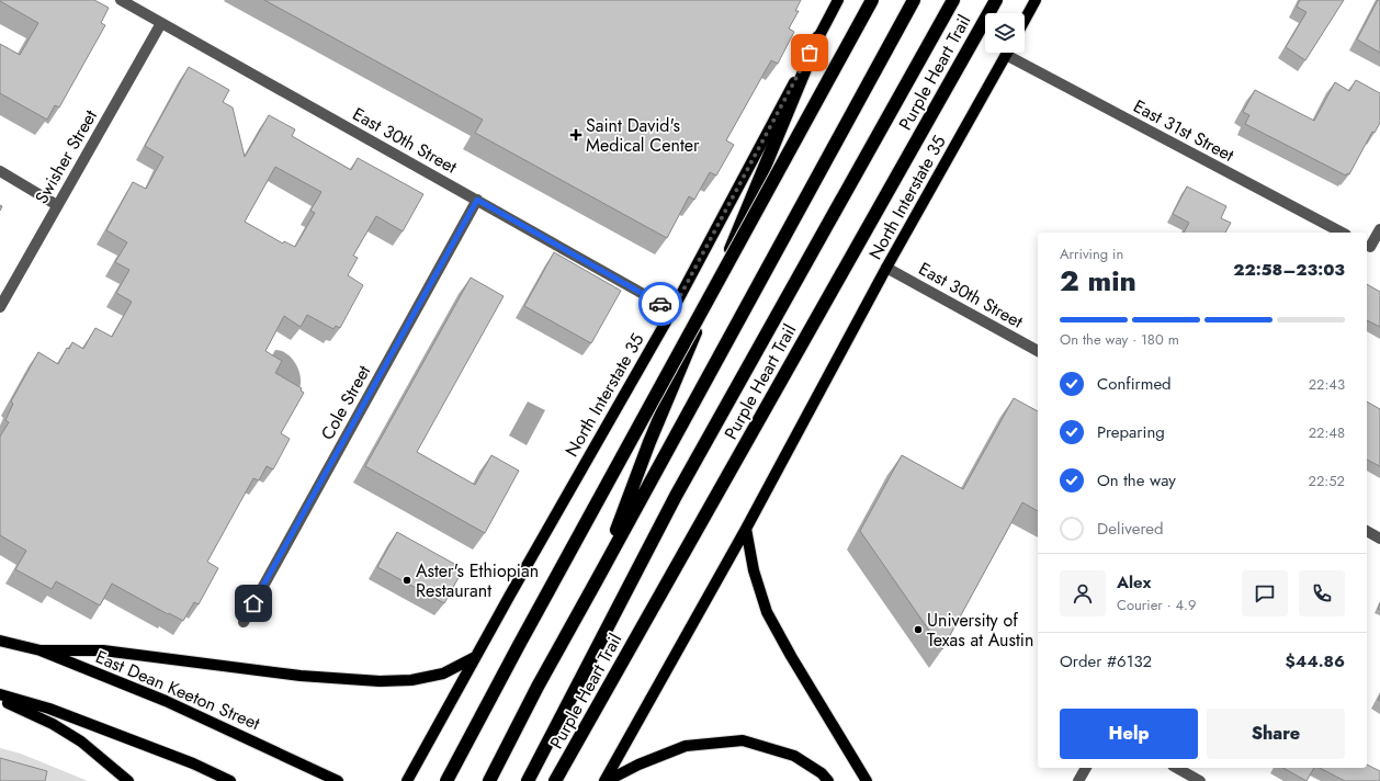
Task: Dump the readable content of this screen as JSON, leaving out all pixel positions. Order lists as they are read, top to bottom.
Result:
{
  "streets": {
    "highway": ["Purple Heart Trail"],
    "main road": ["North Interstate 35", "East Dean Keeton Street"],
    "street": [
      "East 31st Street",
      "East 30th Street",
      "Swisher Street",
      "Cole Street"
    ]
  },
  "crossings": [
    ["East 30th Street", "Swisher Street"],
    ["East 30th Street", "North Interstate 35"],
    ["East 30th Street", "Cole Street"]
  ],
  "places": {
    "health": ["Saint David's Medical Center"],
    "other": ["Aster's Ethiopian Restaurant", "University of Texas at Austin"]
  },
  "page": {
    "heading": ["2 min", "Arriving in", "22:58–23:03"],
    "panel": [
      "Alex",
      "Courier · 4.9",
      "Order #6132",
      "$44.86"
    ],
    "bar": "On the way · 180 m",
    "list": [
      ["Confirmed", "22:43"],
      ["Preparing", "22:48"],
      ["On the way", "22:52"],
      "Delivered"
    ],
    "buttons": ["Help", "Share"]
  }
}
